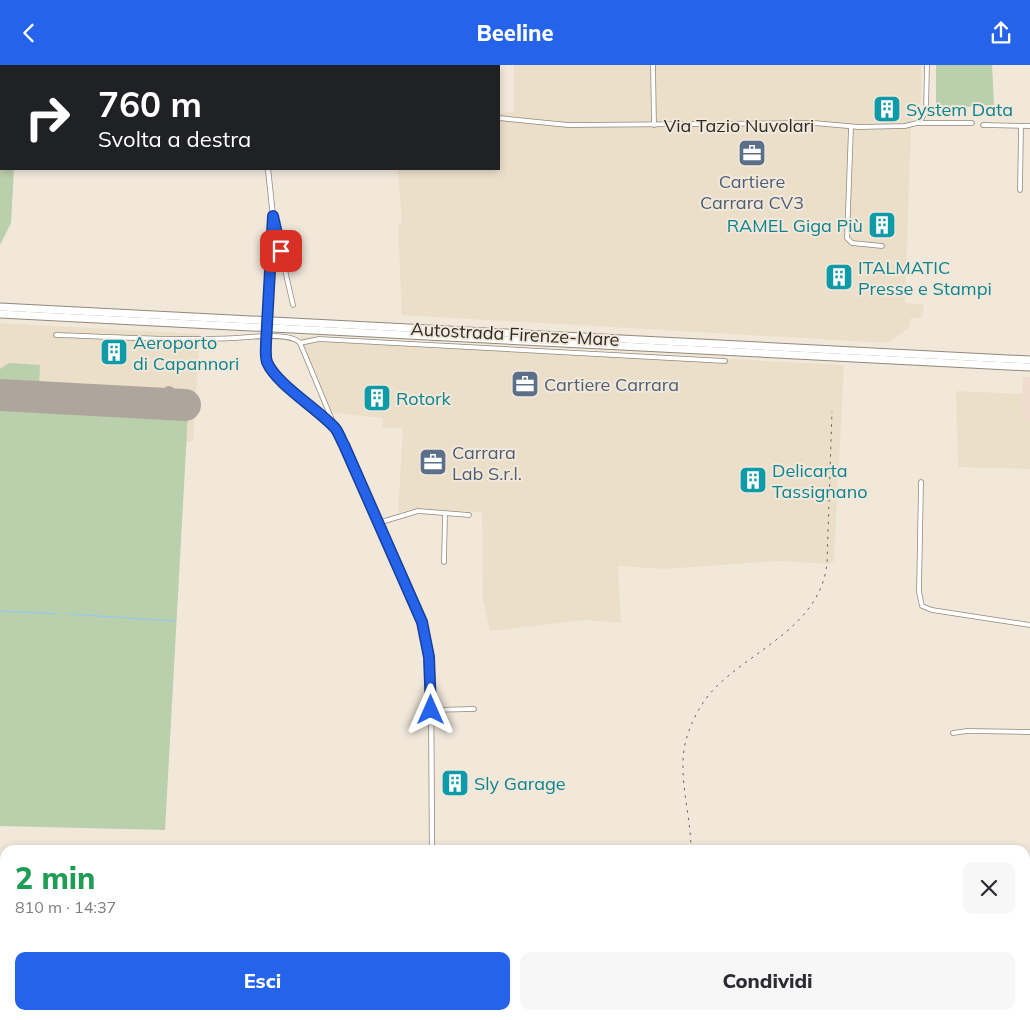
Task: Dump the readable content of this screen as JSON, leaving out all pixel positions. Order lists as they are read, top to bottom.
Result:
{
  "streets": {
    "highway": ["Autostrada Firenze-Mare"],
    "street": ["Via Tazio Nuvolari"]
  },
  "places": {
    "building": [
      "System Data",
      "RAMEL Giga Più",
      "ITALMATIC Presse e Stampi",
      "Aeroporto di Capannori",
      "Rotork",
      "Delicarta Tassignano",
      "Sly Garage"
    ],
    "office": ["Cartiere Carrara CV3", "Cartiere Carrara", "Carrara Lab S.r.l."]
  },
  "page": {
    "header": "Beeline",
    "turn": ["760 m", "Svolta a destra"],
    "heading": ["2 min", "810 m · 14:37"],
    "buttons": ["Esci", "Condividi"]
  }
}
